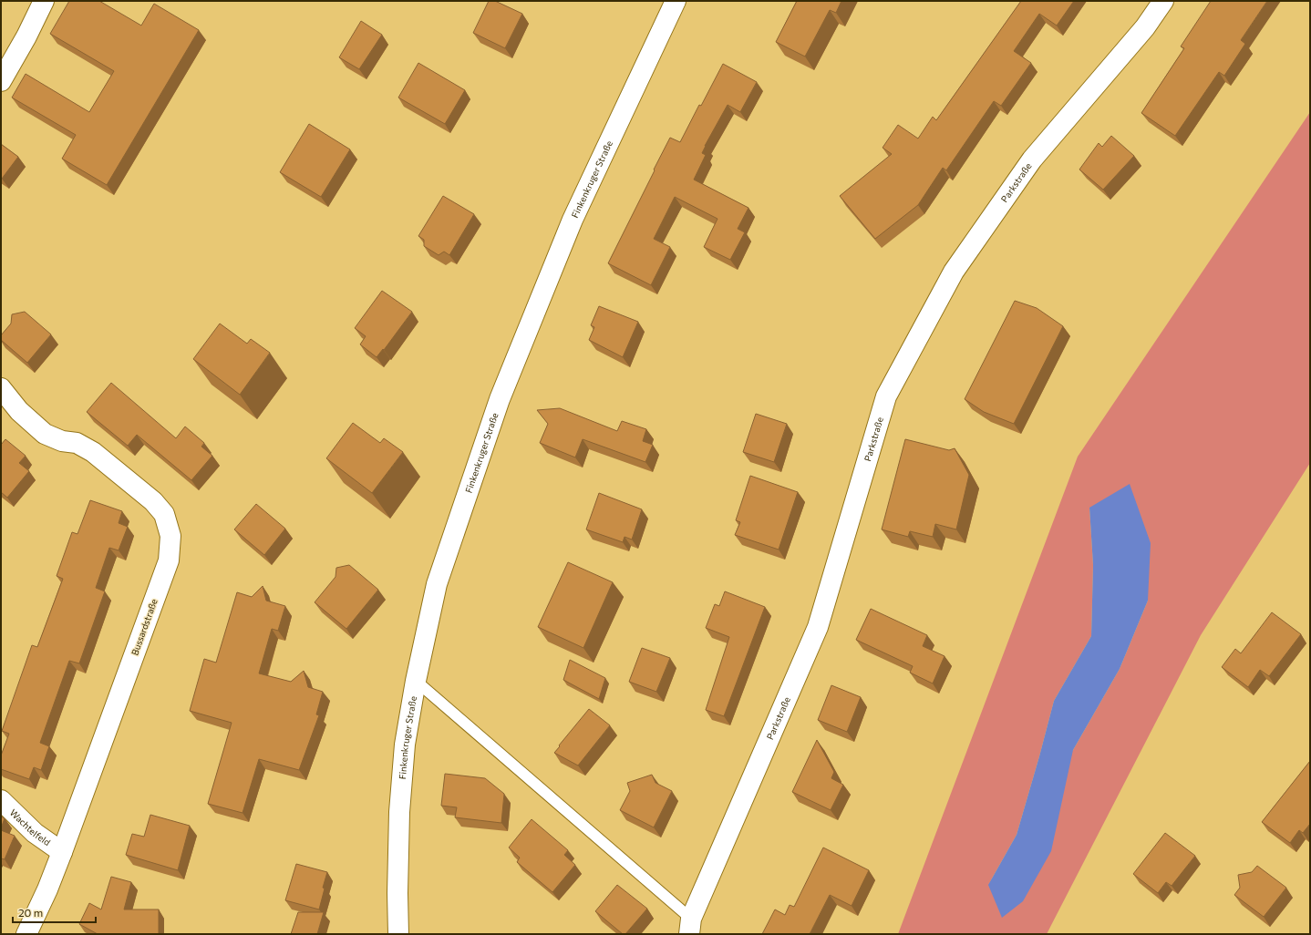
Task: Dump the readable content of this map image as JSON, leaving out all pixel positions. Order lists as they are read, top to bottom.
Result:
{
  "streets": {
    "street": [
      "Finkenkruger Straße",
      "Parkstraße",
      "Bussardstraße",
      "Wachtelfeld"
    ]
  },
  "crossings": [
    ["Bussardstraße", "Wachtelfeld"]
  ],
  "scale_bar": "20 m"
}
